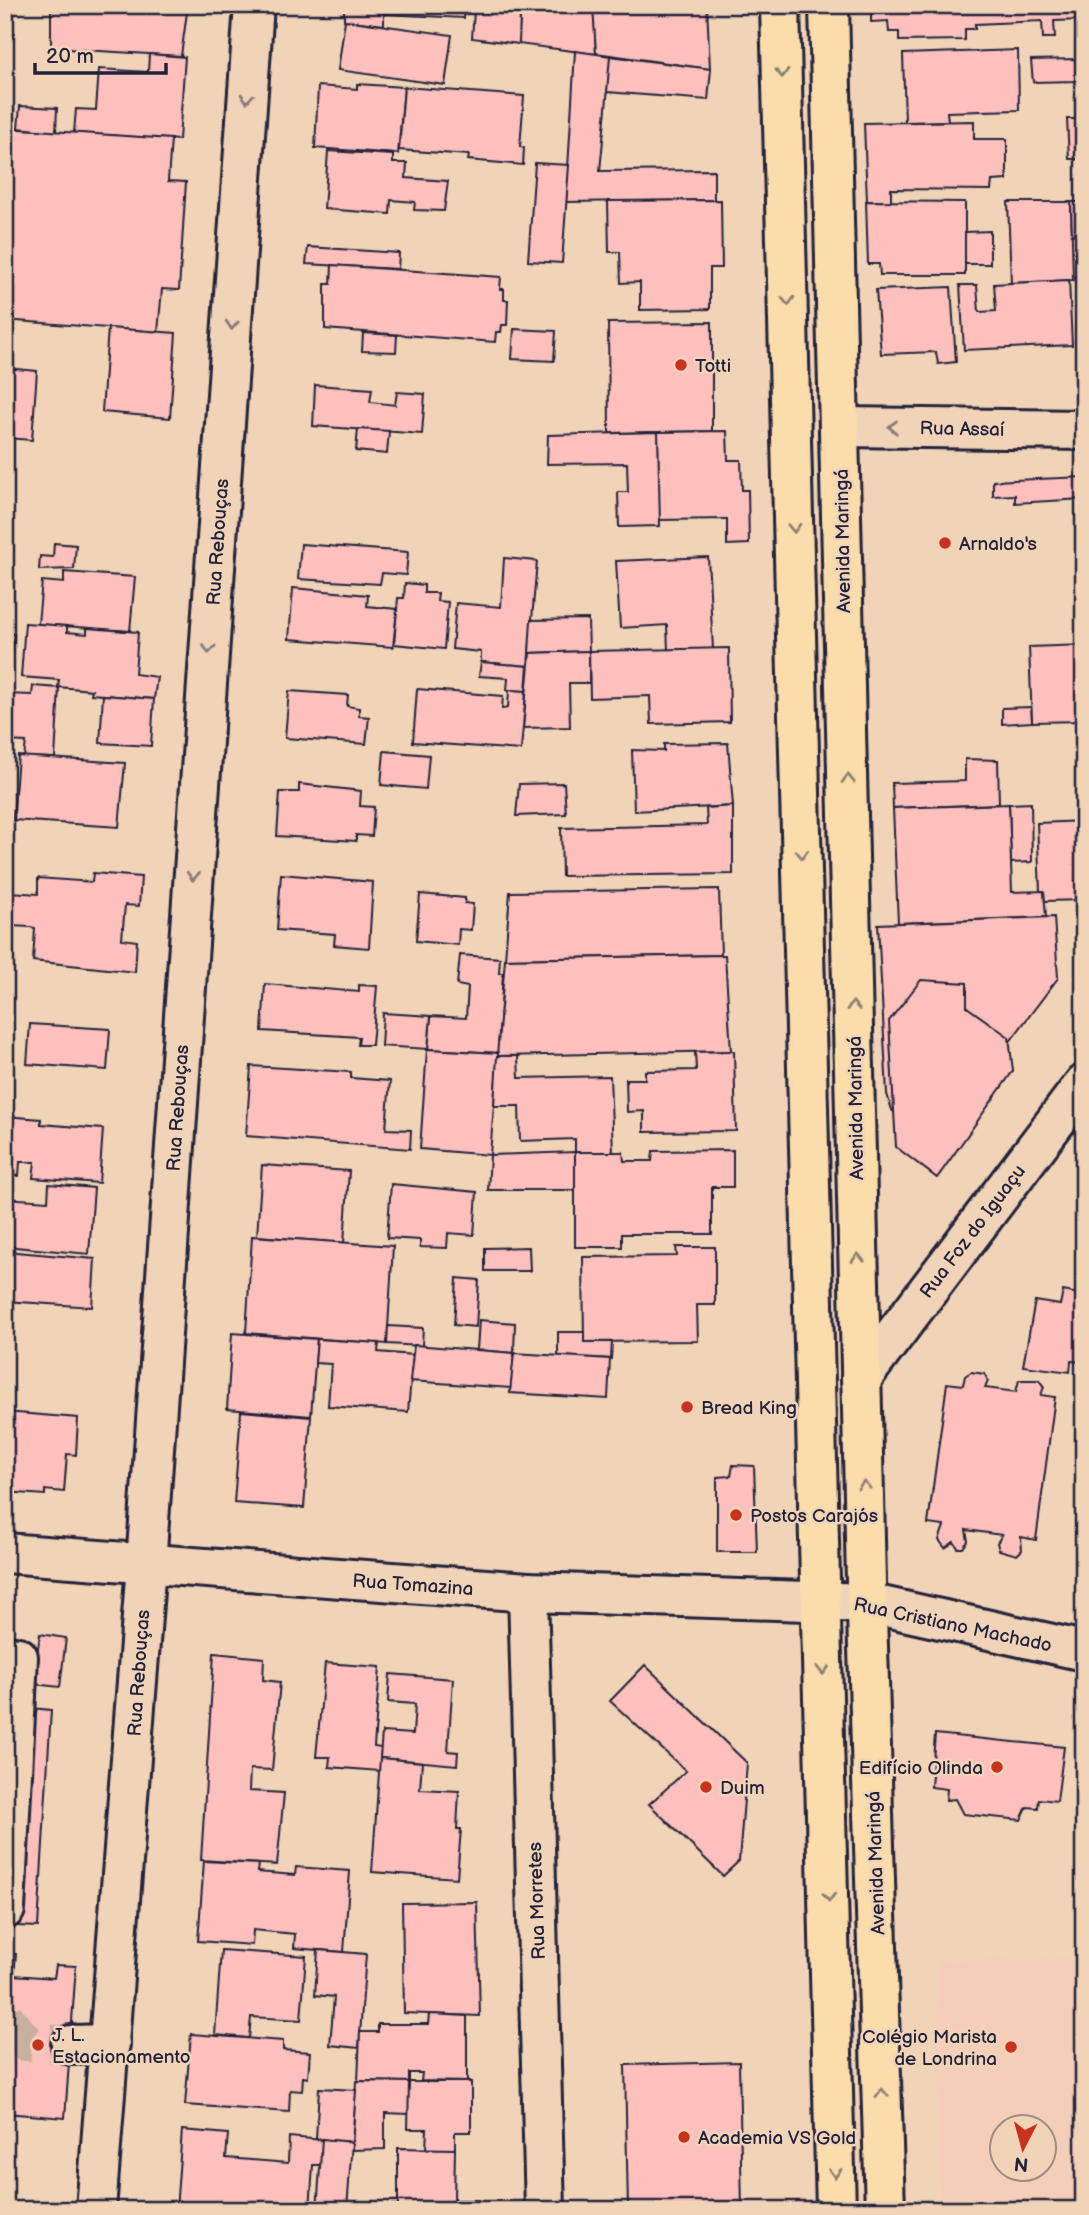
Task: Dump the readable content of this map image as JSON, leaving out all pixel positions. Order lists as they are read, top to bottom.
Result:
{
  "streets": {
    "main road": ["Avenida Maringá"],
    "street": [
      "Rua Assaí",
      "Rua Rebouças",
      "Rua Foz do Iguaçu",
      "Rua Tomazina",
      "Rua Cristiano Machado",
      "Rua Morretes"
    ]
  },
  "crossings": [
    ["Rua Assaí", "Avenida Maringá"],
    ["Avenida Maringá", "Rua Foz do Iguaçu"],
    ["Avenida Maringá", "Rua Cristiano Machado"],
    ["Rua Rebouças", "Rua Tomazina"],
    ["Rua Tomazina", "Rua Cristiano Machado"],
    ["Rua Tomazina", "Rua Morretes"]
  ],
  "one_way": ["Rua Assaí", "Rua Rebouças"],
  "places": [
    "Totti",
    "Arnaldo's",
    "Bread King",
    "Postos Carajós",
    "Edifício Olinda",
    "Duim",
    "J. L. Estacionamento",
    "Colégio Marista de Londrina",
    "Academia VS Gold"
  ],
  "scale_bar": "20 m",
  "north": "bottom"
}
